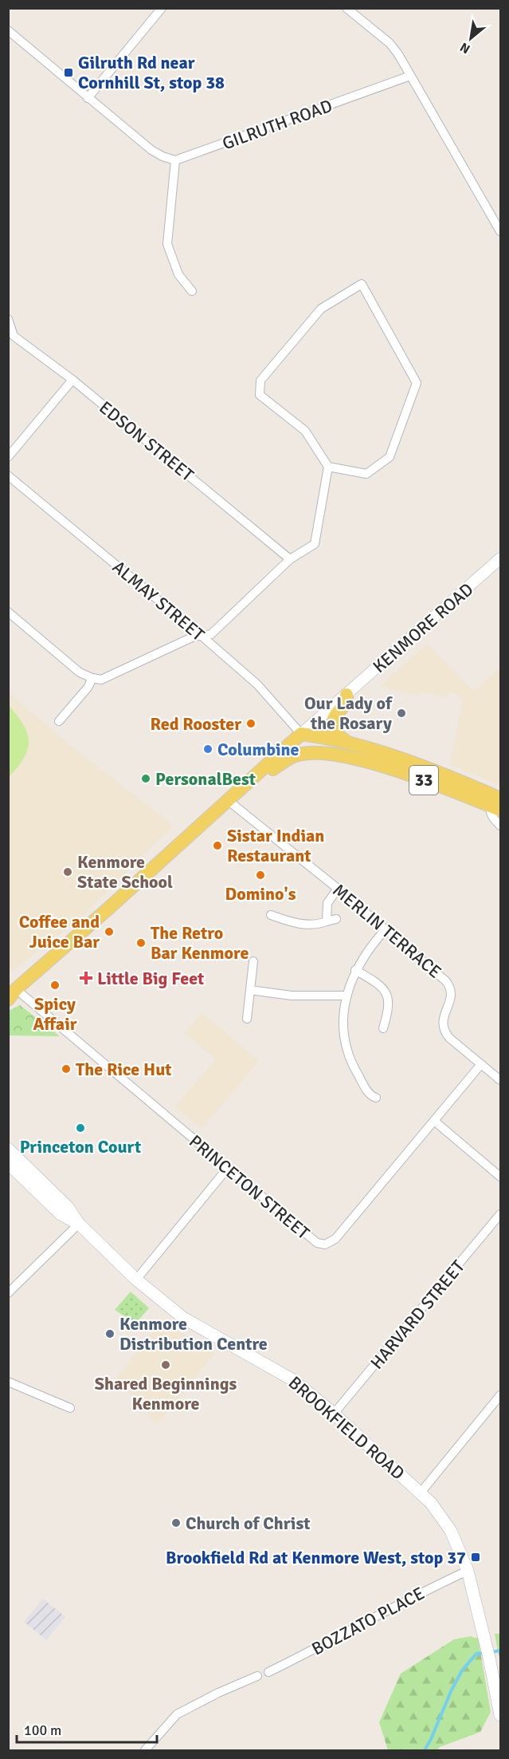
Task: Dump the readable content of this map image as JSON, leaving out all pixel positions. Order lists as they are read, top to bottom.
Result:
{
  "streets": {
    "main road": ["33", "BROOKFIELD ROAD"],
    "street": [
      "GILRUTH ROAD",
      "EDSON STREET",
      "ALMAY STREET",
      "KENMORE ROAD",
      "MERLIN TERRACE",
      "PRINCETON STREET",
      "HARVARD STREET",
      "BOZZATO PLACE"
    ]
  },
  "crossings": [
    ["ALMAY STREET", "KENMORE ROAD"],
    ["ALMAY STREET", "33"],
    ["KENMORE ROAD", "33"],
    ["33", "MERLIN TERRACE"],
    ["33", "PRINCETON STREET"],
    ["MERLIN TERRACE", "PRINCETON STREET"],
    ["HARVARD STREET", "BROOKFIELD ROAD"],
    ["BROOKFIELD ROAD", "BOZZATO PLACE"]
  ],
  "places": {
    "transit": ["Gilruth Rd near Cornhill St, stop 38", "Brookfield Rd at Kenmore West, stop 37"],
    "other": [
      "Our Lady of the Rosary",
      "Red Rooster",
      "Columbine",
      "PersonalBest",
      "Sistar Indian Restaurant",
      "Kenmore State School",
      "Domino's",
      "Coffee and Juice Bar",
      "The Retro Bar Kenmore",
      "Spicy Affair",
      "The Rice Hut",
      "Princeton Court",
      "Kenmore Distribution Centre",
      "Shared Beginnings Kenmore",
      "Church of Christ"
    ],
    "health": ["Little Big Feet"]
  },
  "scale_bar": "100 m",
  "north": "bottom left"
}
